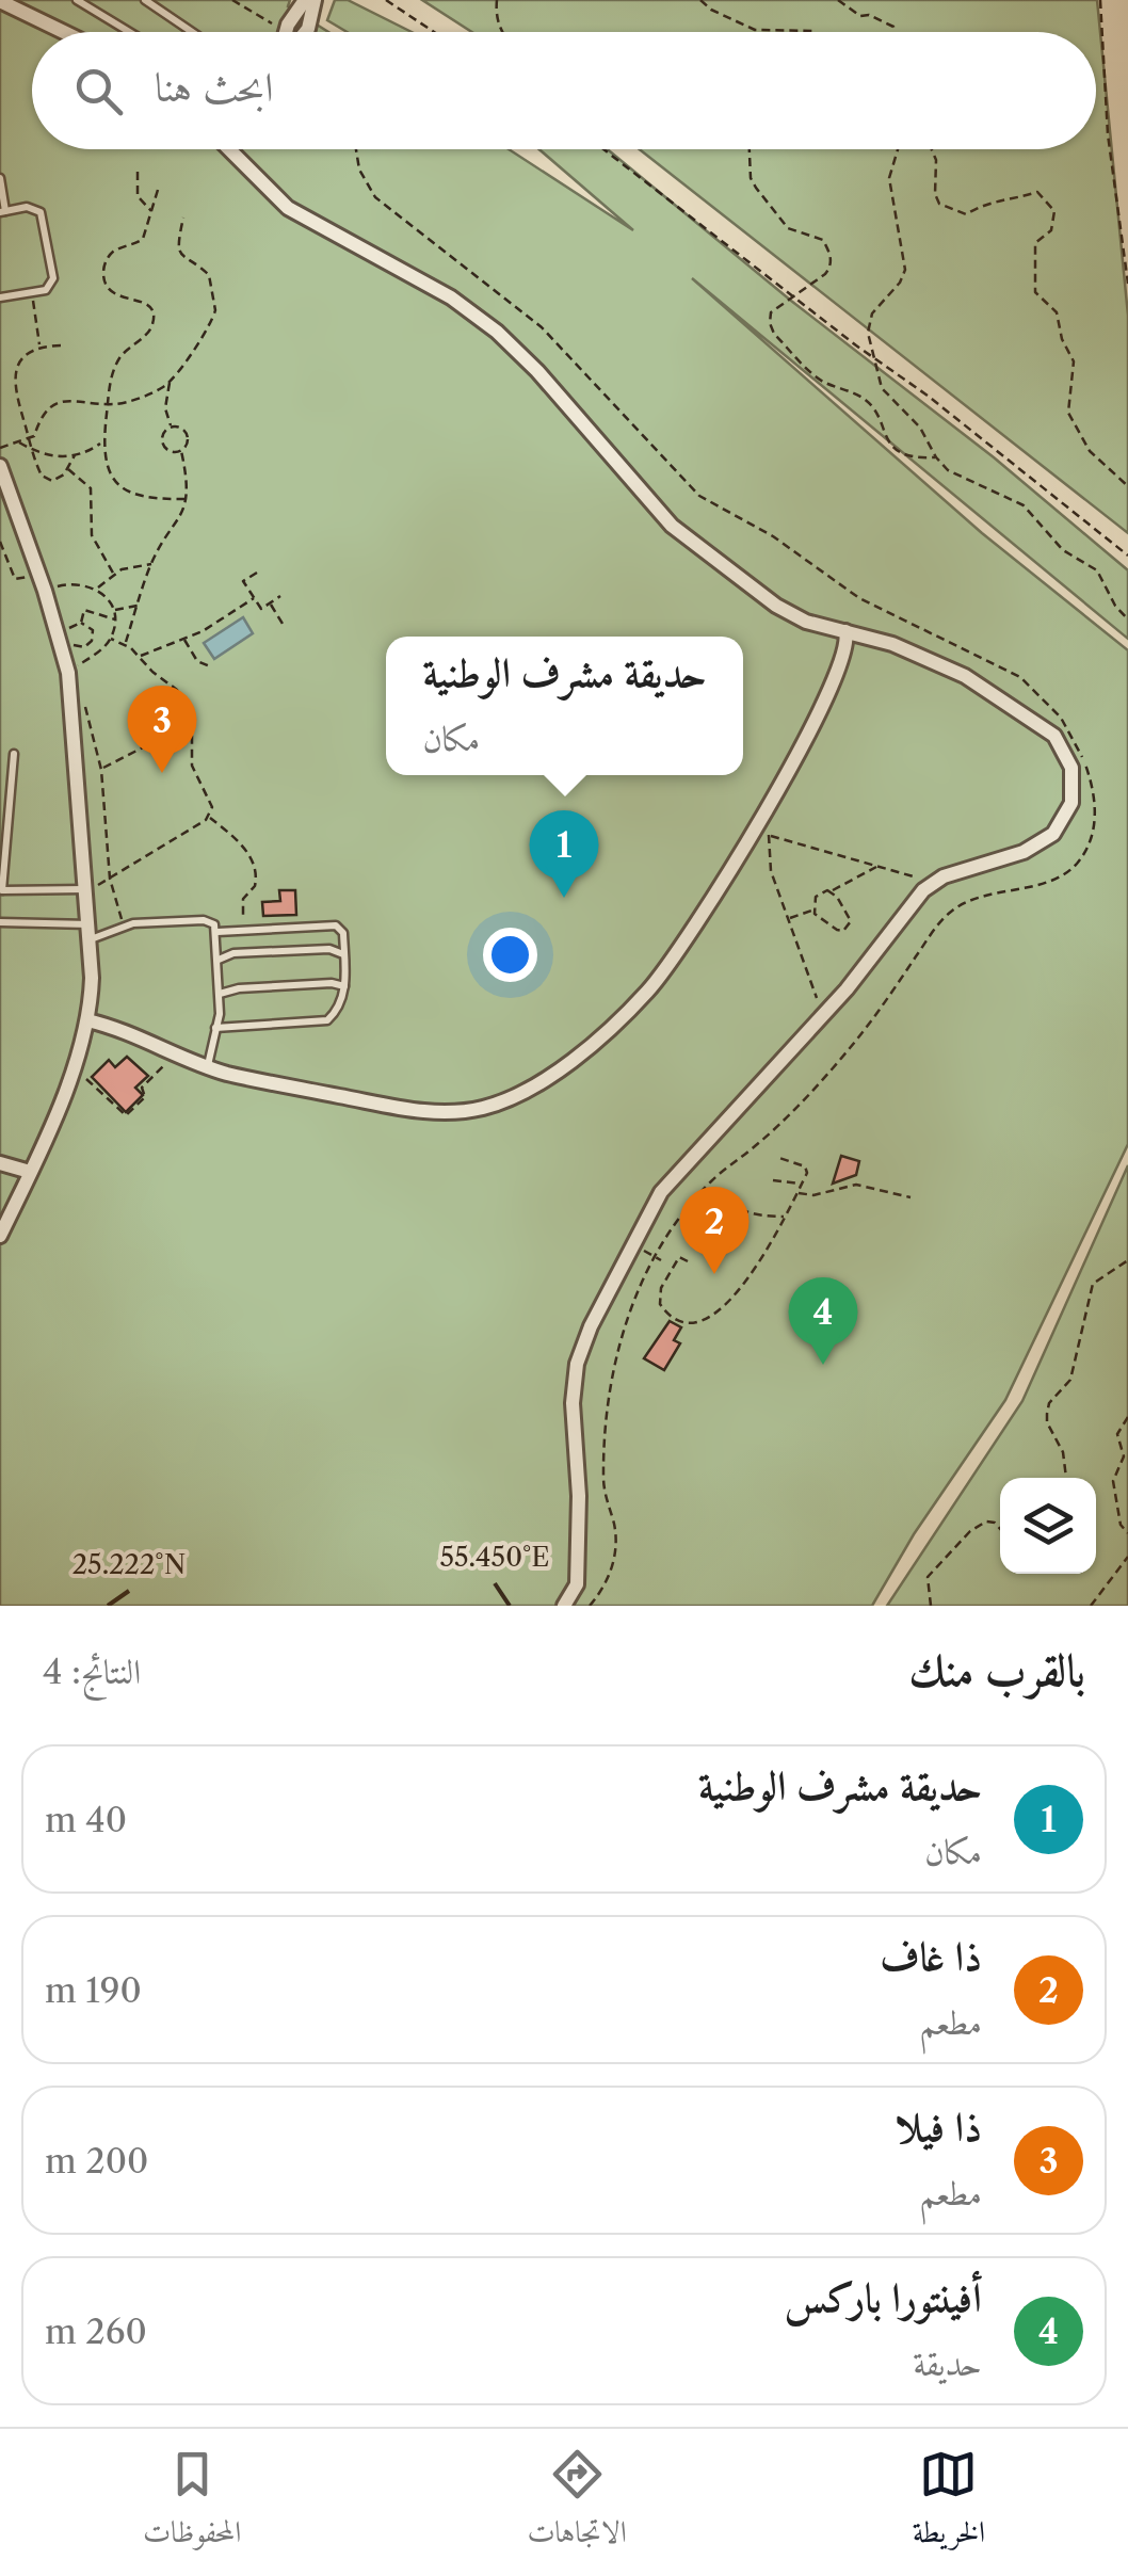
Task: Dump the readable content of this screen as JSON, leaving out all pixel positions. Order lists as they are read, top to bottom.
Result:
{
  "page": {
    "search": "ابحث هنا",
    "popup": ["حديقة مشرف الوطنية", "مكان"],
    "pins": [
      "3",
      "1",
      "2",
      "4"
    ],
    "heading": ["بالقرب منك", "النتائج: 4"],
    "list": [
      {
        "mark": "1",
        "name": "حديقة مشرف الوطنية",
        "note": "مكان",
        "value": "40 m"
      },
      {
        "mark": "2",
        "name": "ذا غاف",
        "note": "مطعم",
        "value": "190 m"
      },
      {
        "mark": "3",
        "name": "ذا فيلا",
        "note": "مطعم",
        "value": "200 m"
      },
      {
        "mark": "4",
        "name": "أفينتورا باركس",
        "note": "حديقة",
        "value": "260 m"
      }
    ],
    "nav": ["الخريطة", "الاتجاهات", "المحفوظات"]
  },
  "coordinates": ["55.450°E", "25.222°N"]
}
